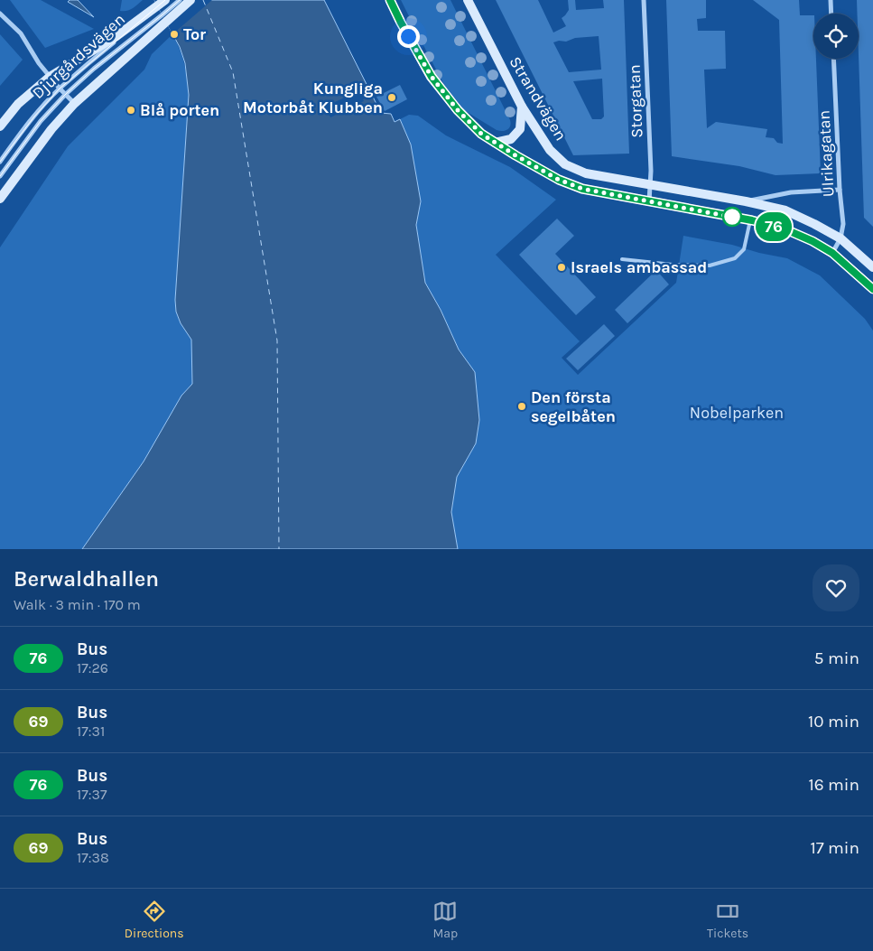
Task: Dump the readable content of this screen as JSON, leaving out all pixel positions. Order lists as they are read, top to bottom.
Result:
{
  "streets": {
    "street": [
      "Djurgårdsvägen",
      "Strandvägen",
      "Storgatan",
      "Ulrikagatan"
    ]
  },
  "crossings": [
    ["Strandvägen", "Storgatan"],
    ["Strandvägen", "Ulrikagatan"]
  ],
  "parks": ["Nobelparken"],
  "places": [
    "Tor",
    "Kungliga Motorbåt Klubben",
    "Blå porten",
    "Israels ambassad",
    "Den första segelbåten"
  ],
  "lines": ["bus line 76"],
  "page": {
    "on_map": "76",
    "heading": ["Berwaldhallen", "Walk · 3 min · 170 m"],
    "list": [
      {
        "mark": "76",
        "name": "Bus",
        "note": "17:26",
        "value": "5 min"
      },
      {
        "mark": "69",
        "name": "Bus",
        "note": "17:31",
        "value": "10 min"
      },
      {
        "mark": "76",
        "name": "Bus",
        "note": "17:37",
        "value": "16 min"
      },
      {
        "mark": "69",
        "name": "Bus",
        "note": "17:38",
        "value": "17 min"
      }
    ],
    "tabs": ["Directions", "Map", "Tickets"]
  }
}
